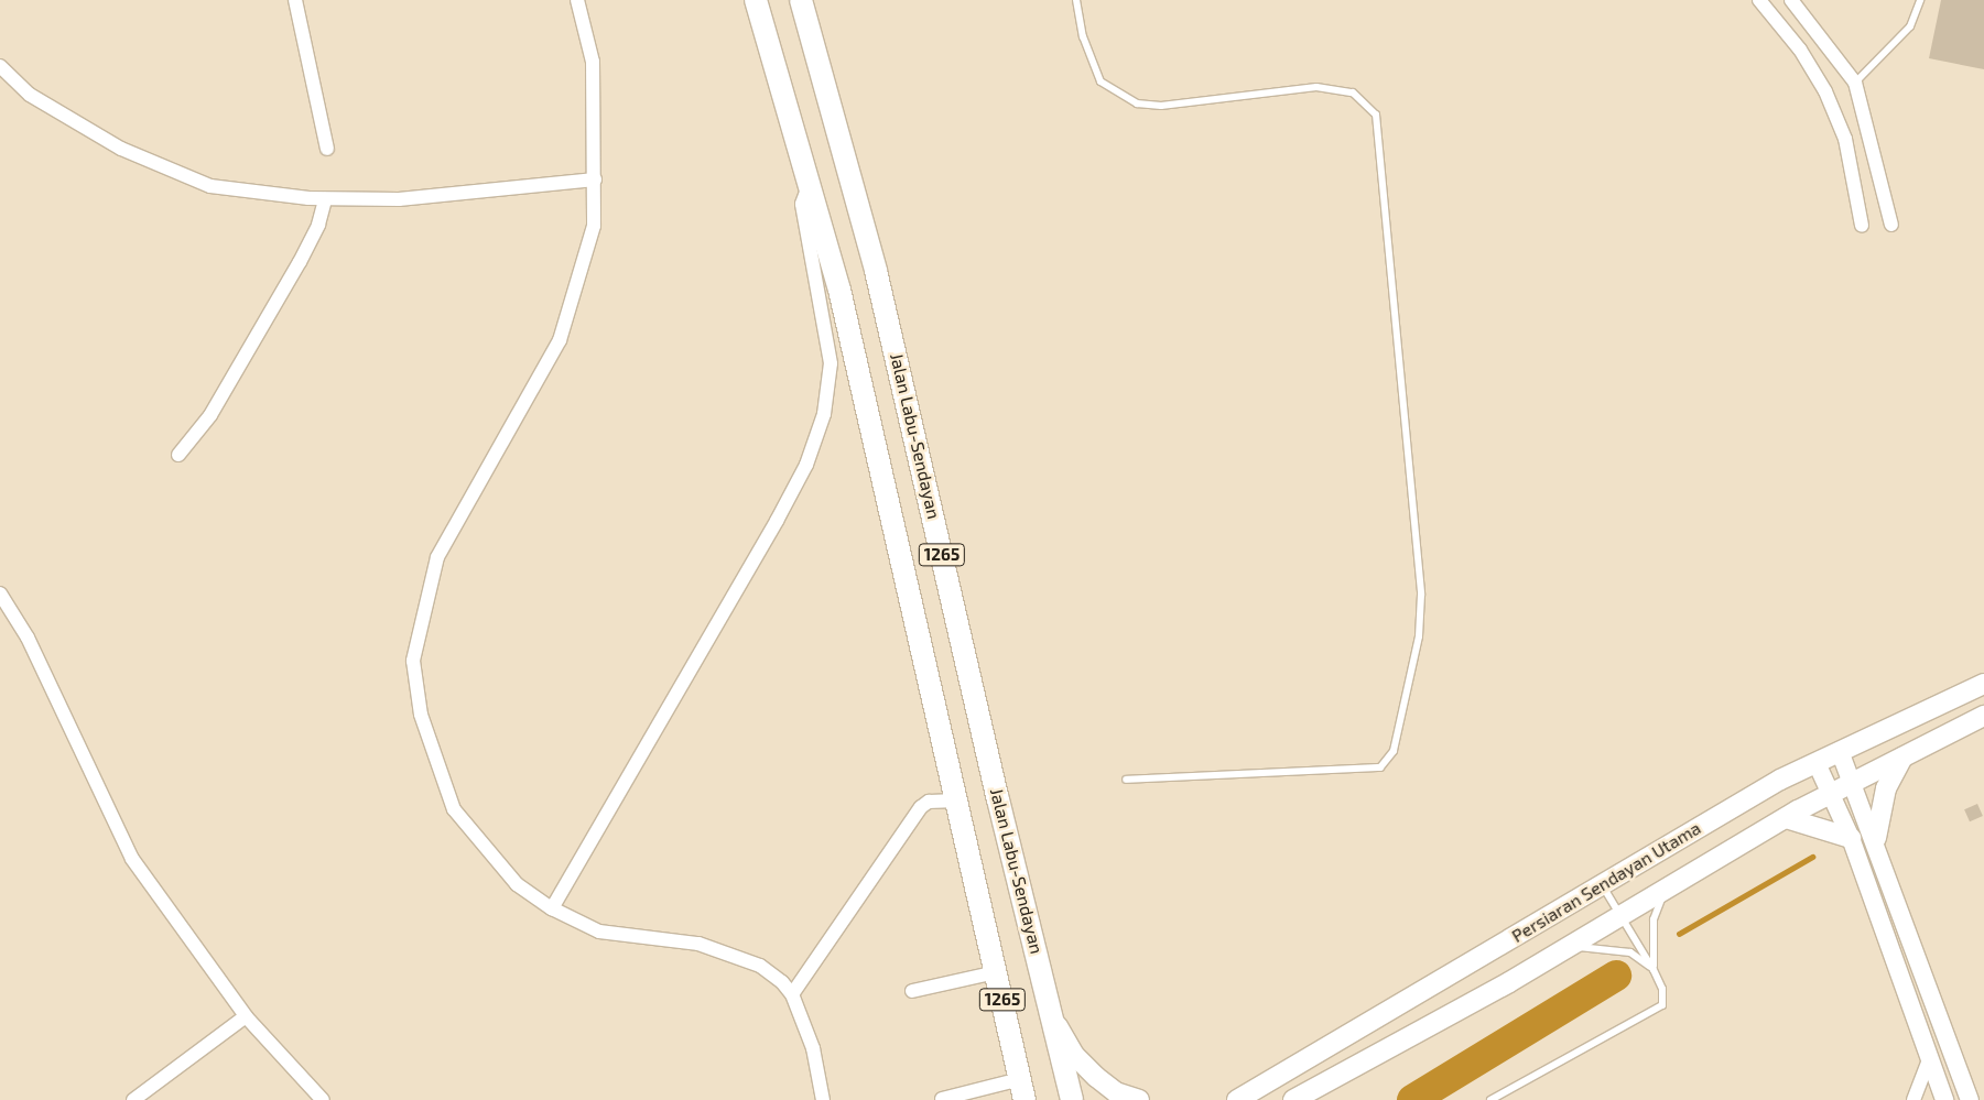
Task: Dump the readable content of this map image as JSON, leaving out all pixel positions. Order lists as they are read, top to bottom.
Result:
{
  "streets": {
    "main road": ["Jalan Labu-Sendayan", "1265", "Persiaran Sendayan Utama"]
  }
}
